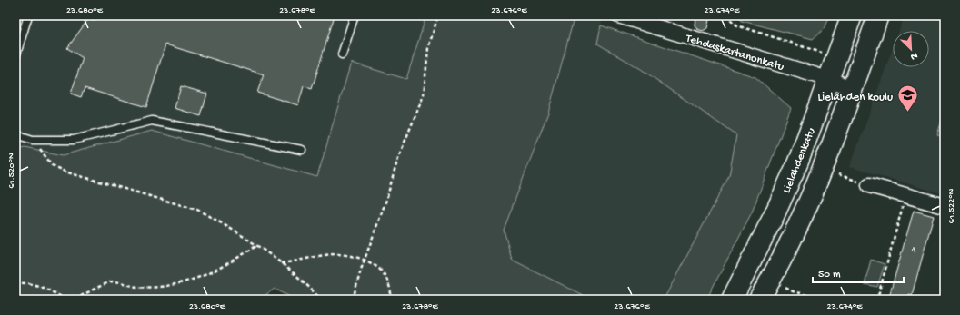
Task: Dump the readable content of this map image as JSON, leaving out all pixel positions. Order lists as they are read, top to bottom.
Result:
{
  "streets": {
    "main road": ["Lielahdenkatu"],
    "street": ["Tehdaskartanonkatu"]
  },
  "crossings": [
    ["Tehdaskartanonkatu", "Lielahdenkatu"]
  ],
  "places": {
    "school or university": ["Lielahden koulu"]
  },
  "house_numbers": ["4"],
  "scale_bar": "50 m",
  "north": "bottom right",
  "coordinates": [
    "23.680°E",
    "23.678°E",
    "23.676°E",
    "23.674°E",
    "61.520°N",
    "61.522°N"
  ]
}
